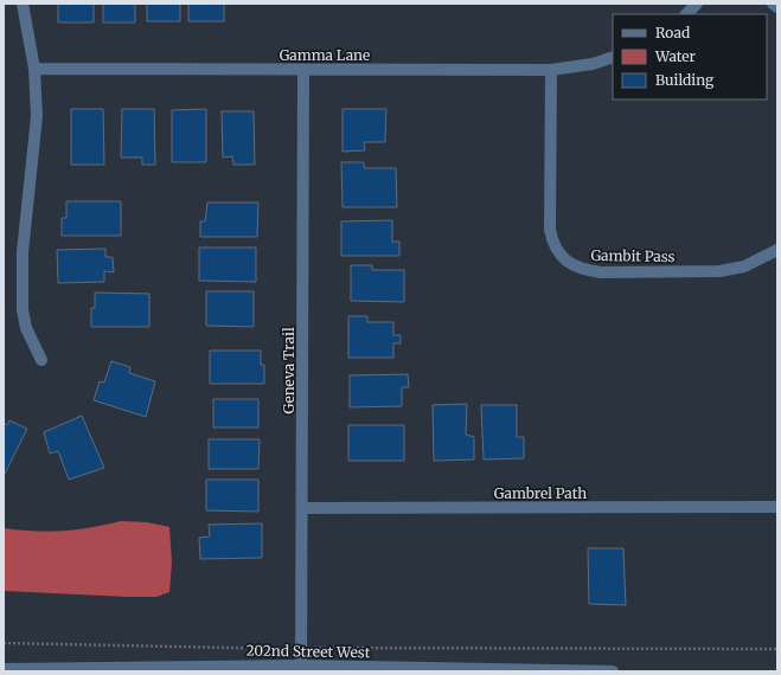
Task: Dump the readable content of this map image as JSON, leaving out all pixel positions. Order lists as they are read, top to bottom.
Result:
{
  "streets": {
    "street": [
      "Gamma Lane",
      "Gambit Pass",
      "Geneva Trail",
      "Gambrel Path",
      "202nd Street West"
    ]
  },
  "crossings": [
    ["Gamma Lane", "Gambit Pass"],
    ["Gamma Lane", "Geneva Trail"],
    ["Geneva Trail", "Gambrel Path"],
    ["Geneva Trail", "202nd Street West"]
  ],
  "legend": ["Road", "Water", "Building"]
}
